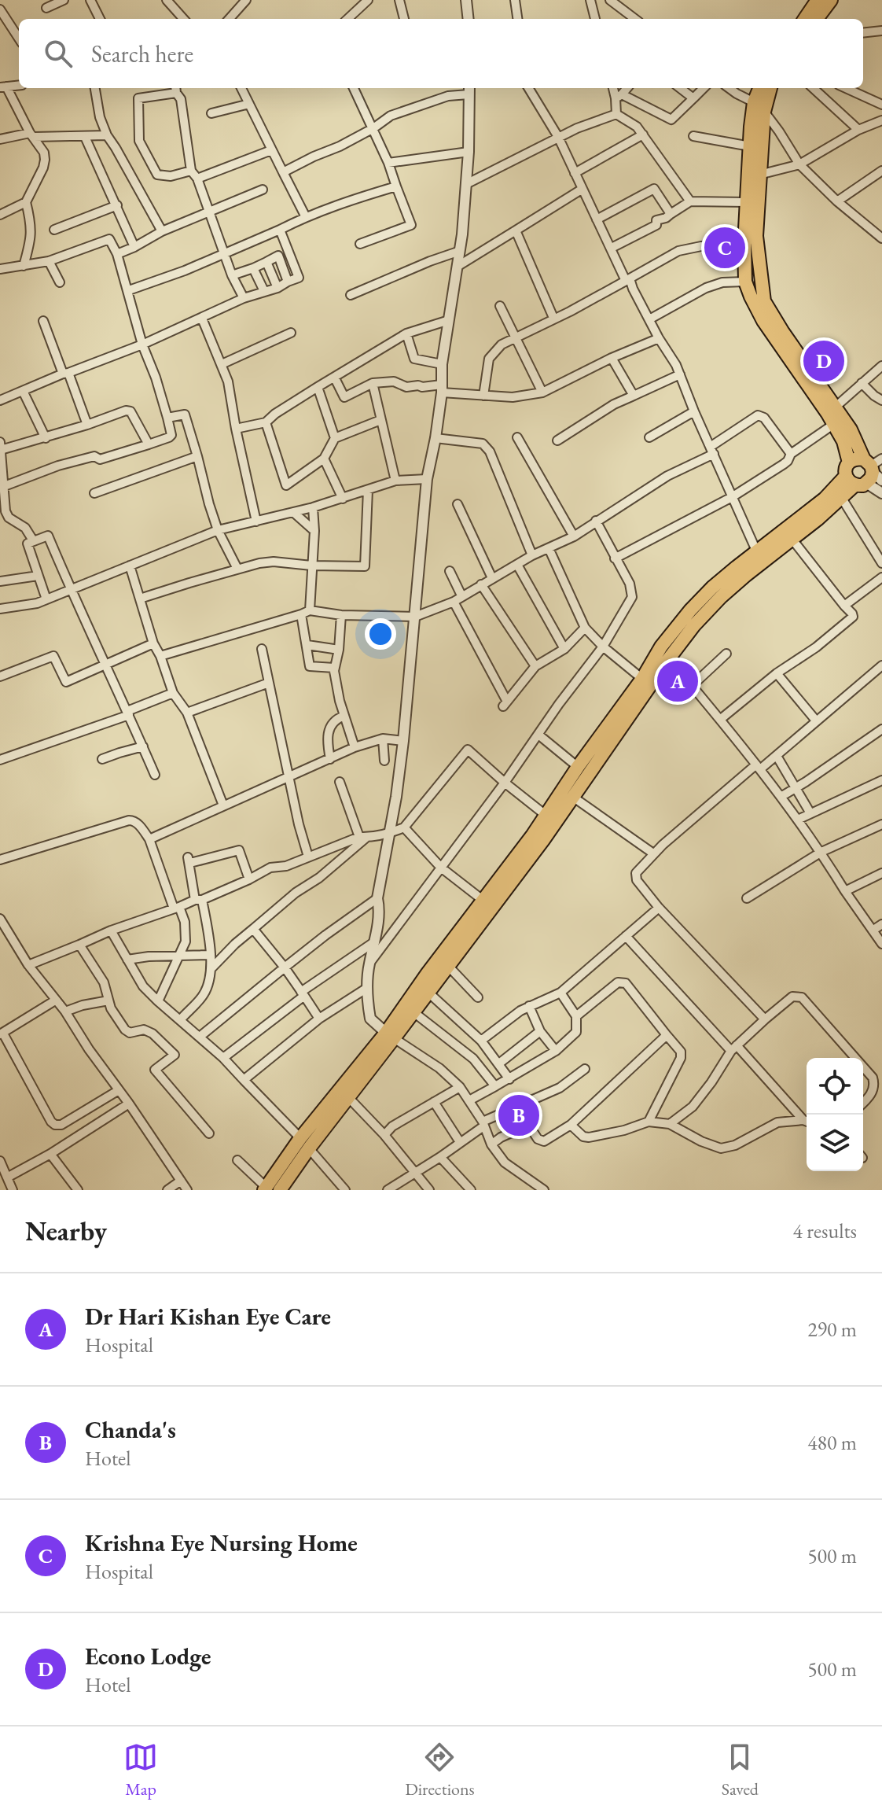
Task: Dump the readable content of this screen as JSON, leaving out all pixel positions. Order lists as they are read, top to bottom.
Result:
{
  "page": {
    "search": "Search here",
    "pins": [
      "C",
      "D",
      "A",
      "B"
    ],
    "heading": ["Nearby", "4 results"],
    "list": [
      {
        "mark": "A",
        "name": "Dr Hari Kishan Eye Care",
        "note": "Hospital",
        "value": "290 m"
      },
      {
        "mark": "B",
        "name": "Chanda's",
        "note": "Hotel",
        "value": "480 m"
      },
      {
        "mark": "C",
        "name": "Krishna Eye Nursing Home",
        "note": "Hospital",
        "value": "500 m"
      },
      {
        "mark": "D",
        "name": "Econo Lodge",
        "note": "Hotel",
        "value": "500 m"
      }
    ],
    "nav": ["Map", "Directions", "Saved"]
  }
}
